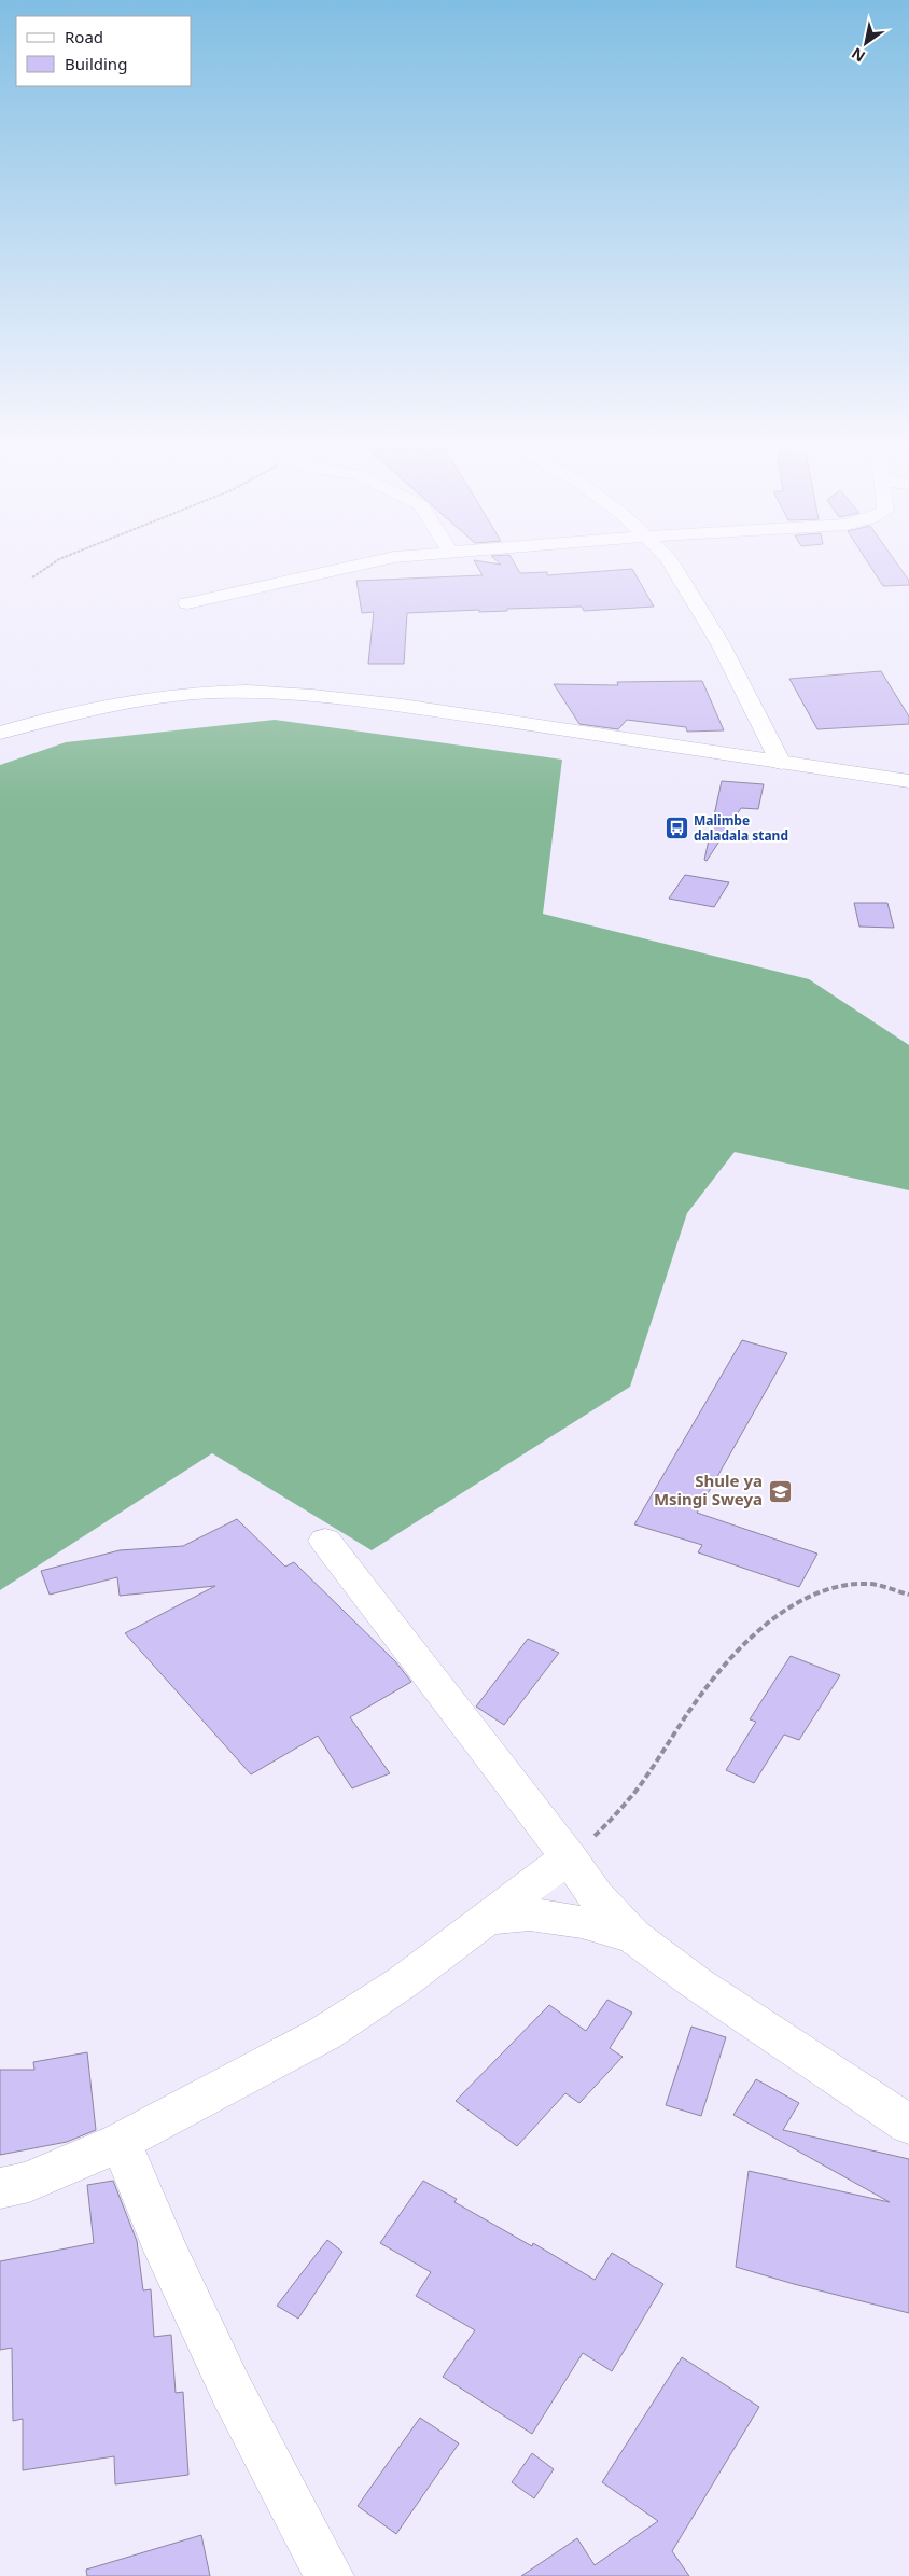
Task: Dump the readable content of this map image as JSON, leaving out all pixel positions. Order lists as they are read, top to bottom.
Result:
{
  "places": {
    "bus stop": ["Malimbe daladala stand"],
    "school or university": ["Shule ya Msingi Sweya"]
  },
  "legend": ["Road", "Building"],
  "north": "bottom left"
}
